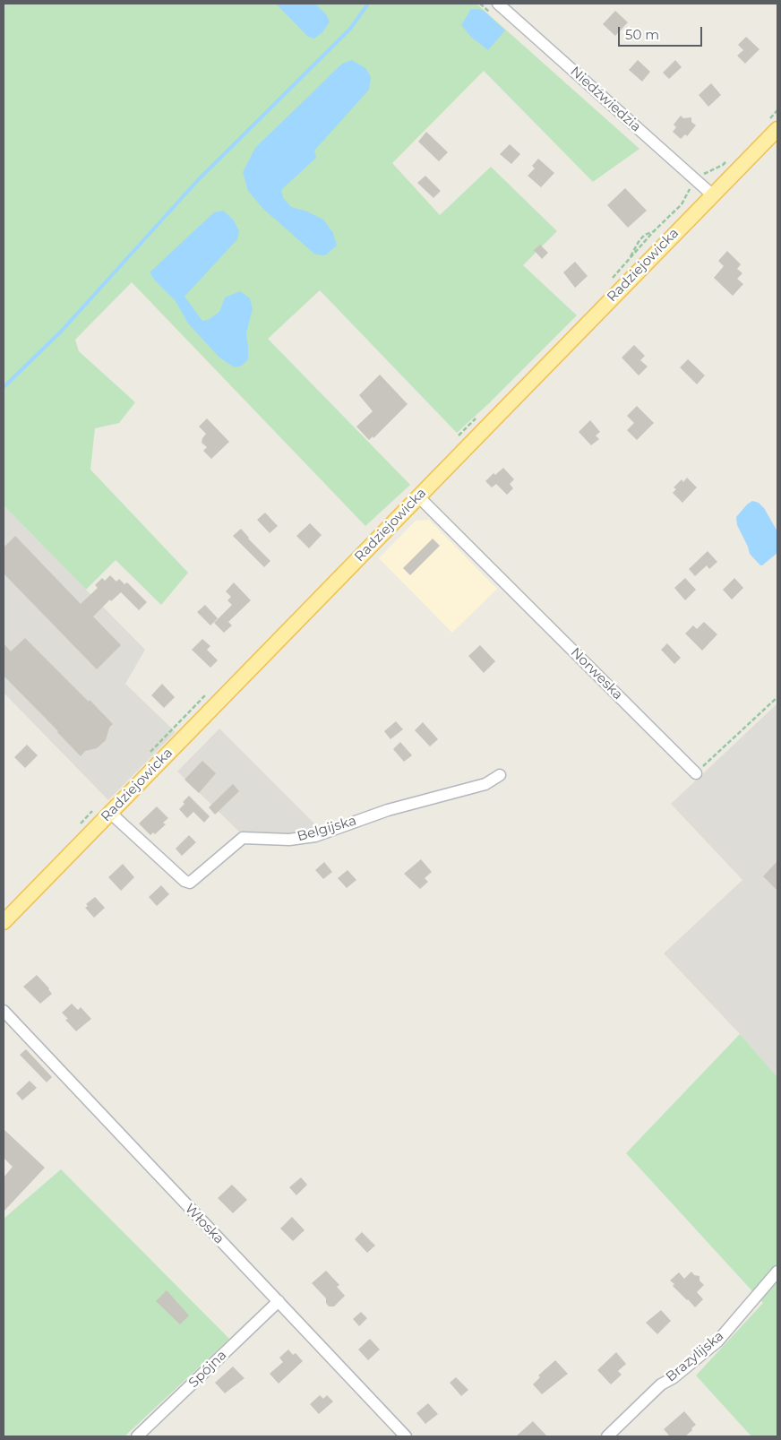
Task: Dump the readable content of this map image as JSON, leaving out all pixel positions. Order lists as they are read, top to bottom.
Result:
{
  "streets": {
    "main road": ["Radziejowicka"],
    "street": [
      "Niedźwiedzia",
      "Norweska",
      "Belgijska",
      "Włoska",
      "Brazylijska",
      "Spójna"
    ]
  },
  "crossings": [
    ["Niedźwiedzia", "Radziejowicka"],
    ["Radziejowicka", "Norweska"],
    ["Radziejowicka", "Belgijska"],
    ["Włoska", "Spójna"]
  ],
  "scale_bar": "50 m"
}
